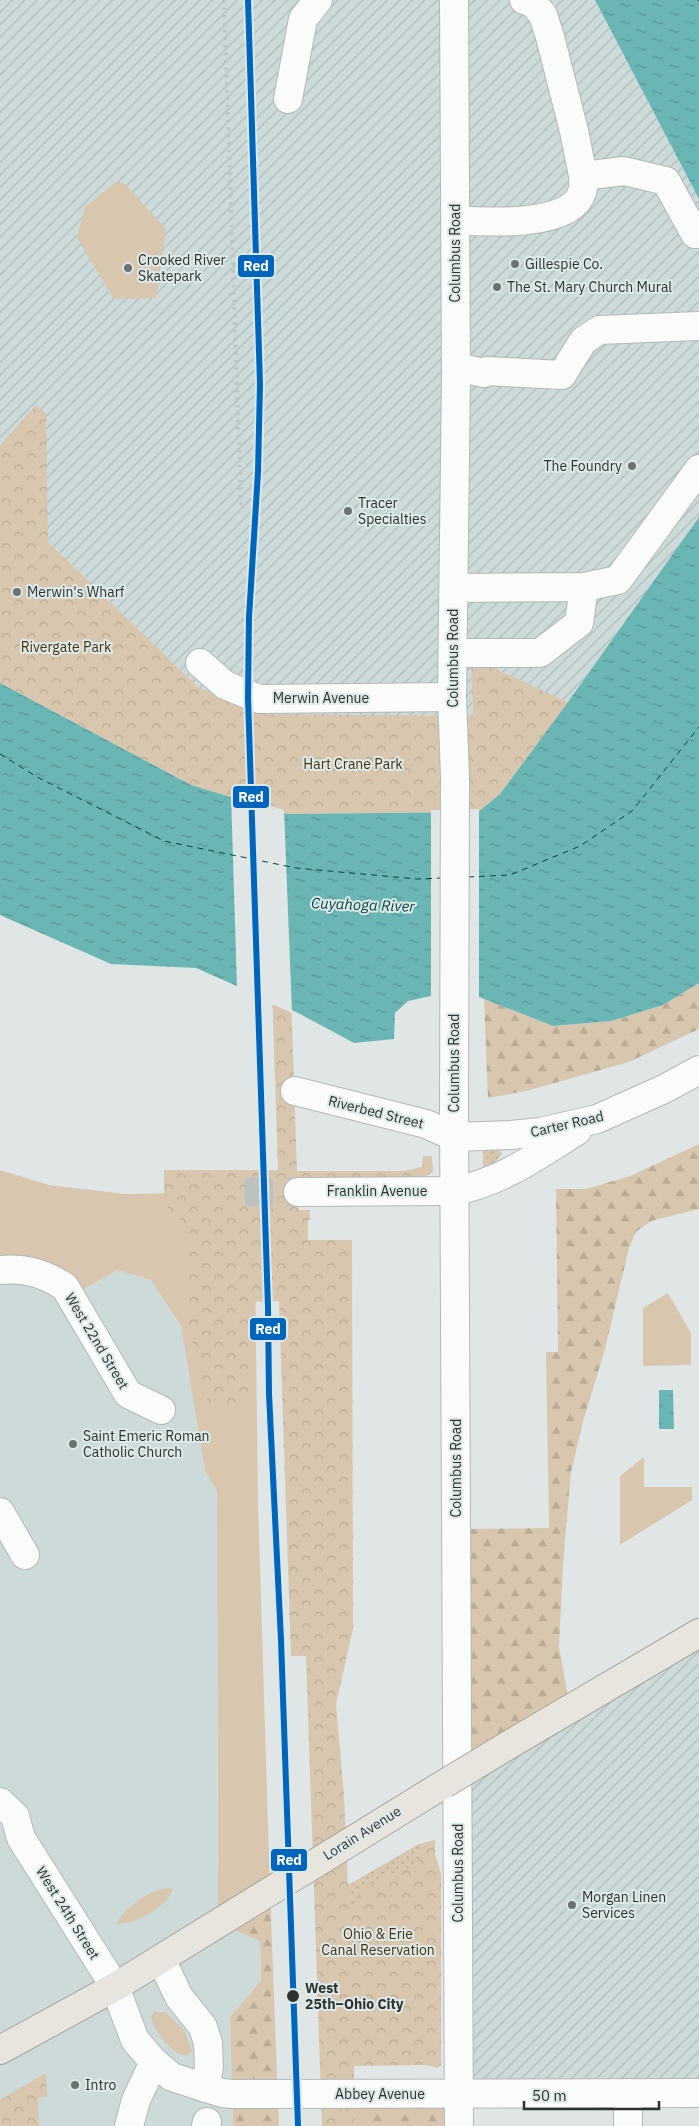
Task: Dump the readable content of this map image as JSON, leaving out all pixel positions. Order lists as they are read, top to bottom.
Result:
{
  "streets": {
    "main road": ["Lorain Avenue"],
    "street": [
      "Columbus Road",
      "Merwin Avenue",
      "Riverbed Street",
      "Carter Road",
      "Franklin Avenue",
      "West 22nd Street",
      "West 24th Street",
      "Abbey Avenue"
    ]
  },
  "crossings": [
    ["Columbus Road", "Merwin Avenue"],
    ["Columbus Road", "Riverbed Street"],
    ["Columbus Road", "Carter Road"],
    ["Columbus Road", "Franklin Avenue"],
    ["Columbus Road", "Abbey Avenue"],
    ["Riverbed Street", "Carter Road"],
    ["Carter Road", "Franklin Avenue"],
    ["Lorain Avenue", "West 24th Street"],
    ["Lorain Avenue", "Abbey Avenue"],
    ["West 24th Street", "Abbey Avenue"]
  ],
  "water": ["Cuyahoga River"],
  "parks": ["Rivergate Park", "Hart Crane Park", "Ohio & Erie Canal Reservation"],
  "places": [
    "Gillespie Co.",
    "Crooked River Skatepark",
    "The St. Mary Church Mural",
    "The Foundry",
    "Tracer Specialties",
    "Merwin's Wharf",
    "Saint Emeric Roman Catholic Church",
    "Morgan Linen Services",
    "West 25th–Ohio City",
    "Intro"
  ],
  "lines": ["transit line Red"],
  "scale_bar": "50 m"
}
